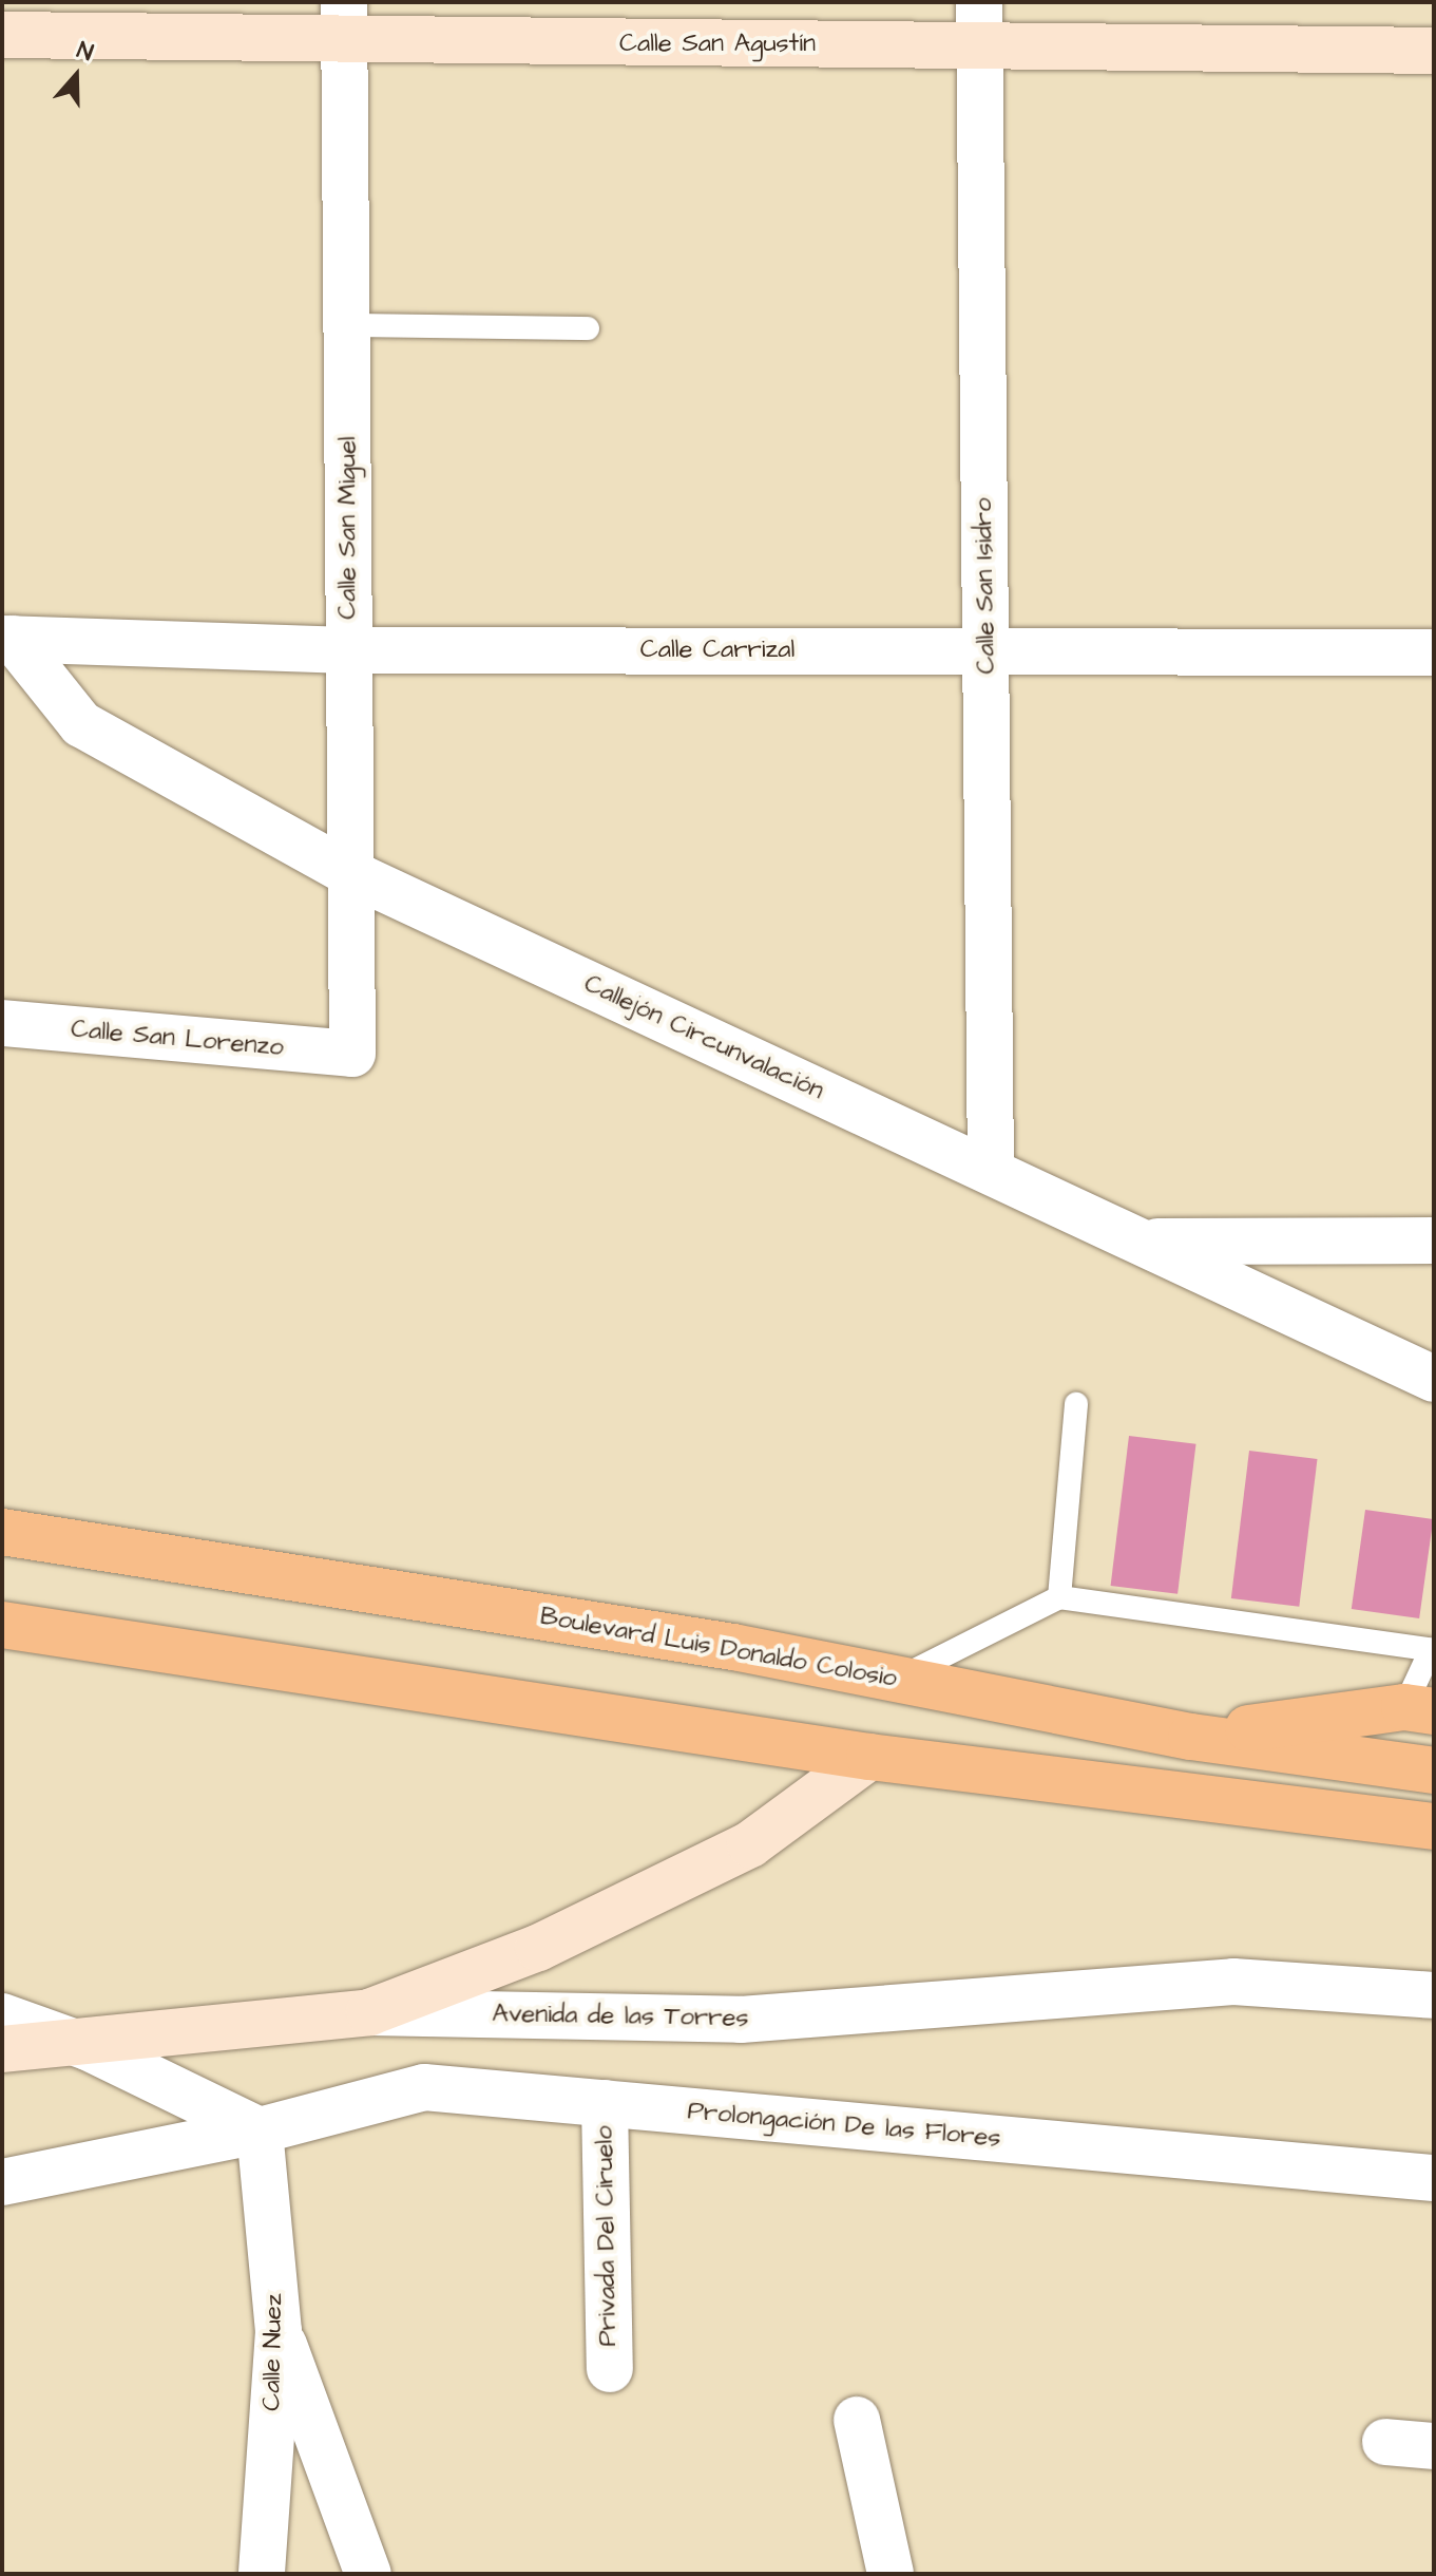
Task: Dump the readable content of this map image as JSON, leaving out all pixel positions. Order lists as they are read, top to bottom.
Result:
{
  "streets": {
    "highway": ["Boulevard Luis Donaldo Colosio"],
    "street": [
      "Calle San Agustín",
      "Calle San Miguel",
      "Calle San Isidro",
      "Calle Carrizal",
      "Callejón Circunvalación",
      "Calle San Lorenzo",
      "Avenida de las Torres",
      "Prolongación De las Flores",
      "Privada Del Ciruelo",
      "Calle Nuez"
    ]
  },
  "crossings": [
    ["Calle San Agustín", "Calle San Miguel"],
    ["Calle San Agustín", "Calle San Isidro"],
    ["Calle San Miguel", "Calle Carrizal"],
    ["Calle San Miguel", "Callejón Circunvalación"],
    ["Calle San Miguel", "Calle San Lorenzo"],
    ["Calle San Isidro", "Calle Carrizal"],
    ["Calle San Isidro", "Callejón Circunvalación"],
    ["Calle Carrizal", "Callejón Circunvalación"],
    ["Prolongación De las Flores", "Privada Del Ciruelo"],
    ["Prolongación De las Flores", "Calle Nuez"]
  ],
  "north": "top"
}
